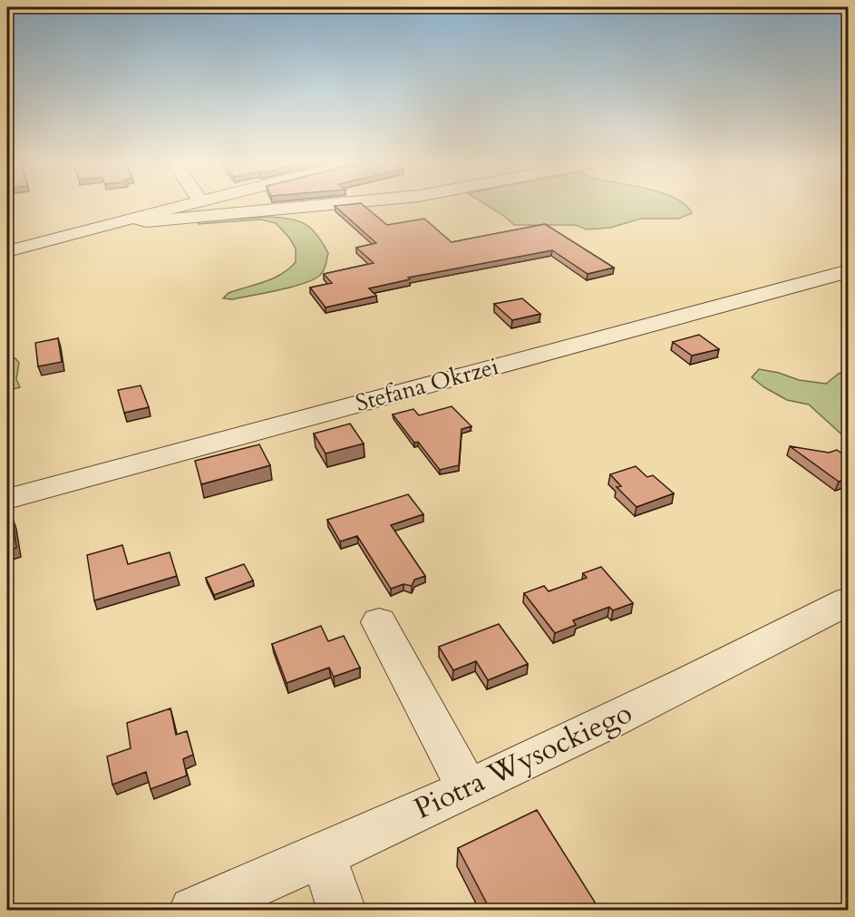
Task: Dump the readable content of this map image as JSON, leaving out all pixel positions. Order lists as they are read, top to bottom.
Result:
{
  "streets": {
    "street": ["Stefana Okrzei", "Piotra Wysockiego"]
  }
}
